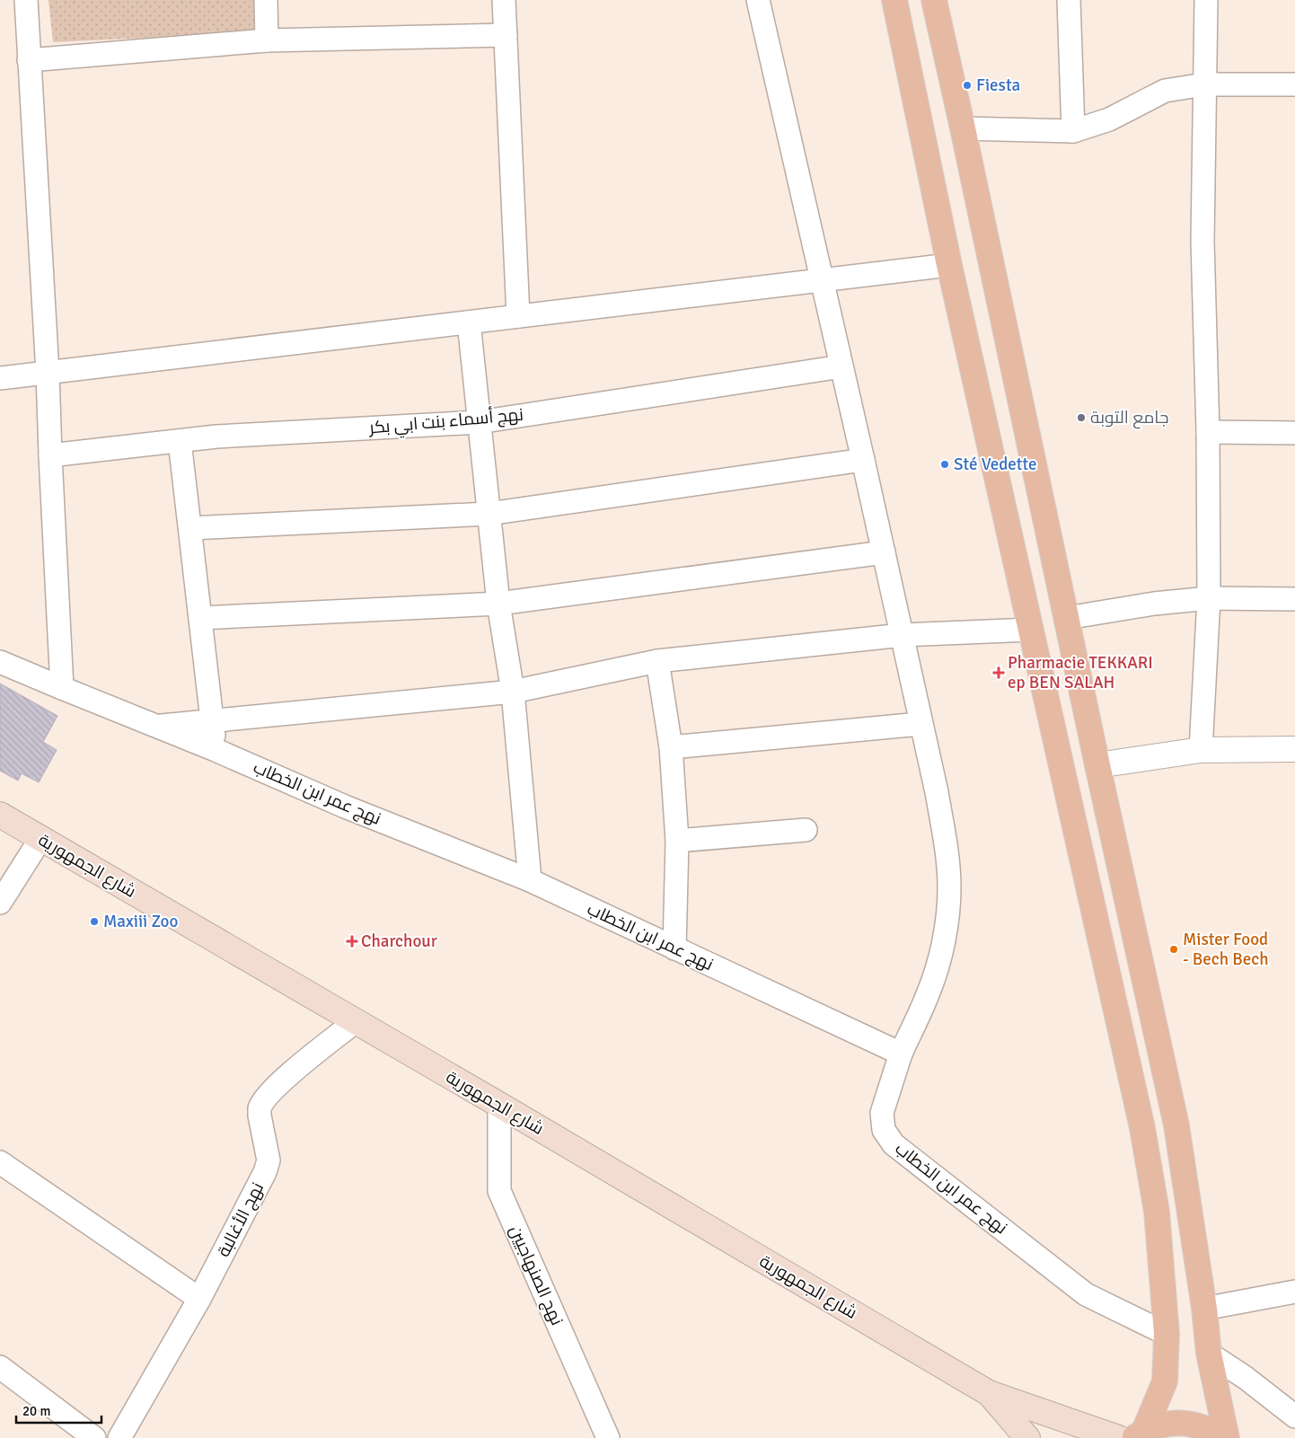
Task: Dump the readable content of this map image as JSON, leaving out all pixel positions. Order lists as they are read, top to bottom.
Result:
{
  "streets": {
    "main road": ["شارع الجمهورية"],
    "street": [
      "نهج أسماء بنت ابي بكر",
      "نهج عمر ابن الخطاب",
      "نهج الأغالبة",
      "نهج الصنهاجيين"
    ]
  },
  "crossings": [
    ["شارع الجمهورية", "نهج الأغالبة"],
    ["شارع الجمهورية", "نهج الصنهاجيين"]
  ],
  "places": {
    "other": [
      "Fiesta",
      "جامع التوبة",
      "Sté Vedette",
      "Maxiii Zoo",
      "Mister Food - Bech Bech"
    ],
    "health": ["Pharmacie TEKKARI ep BEN SALAH", "Charchour"]
  },
  "scale_bar": "20 m"
}
